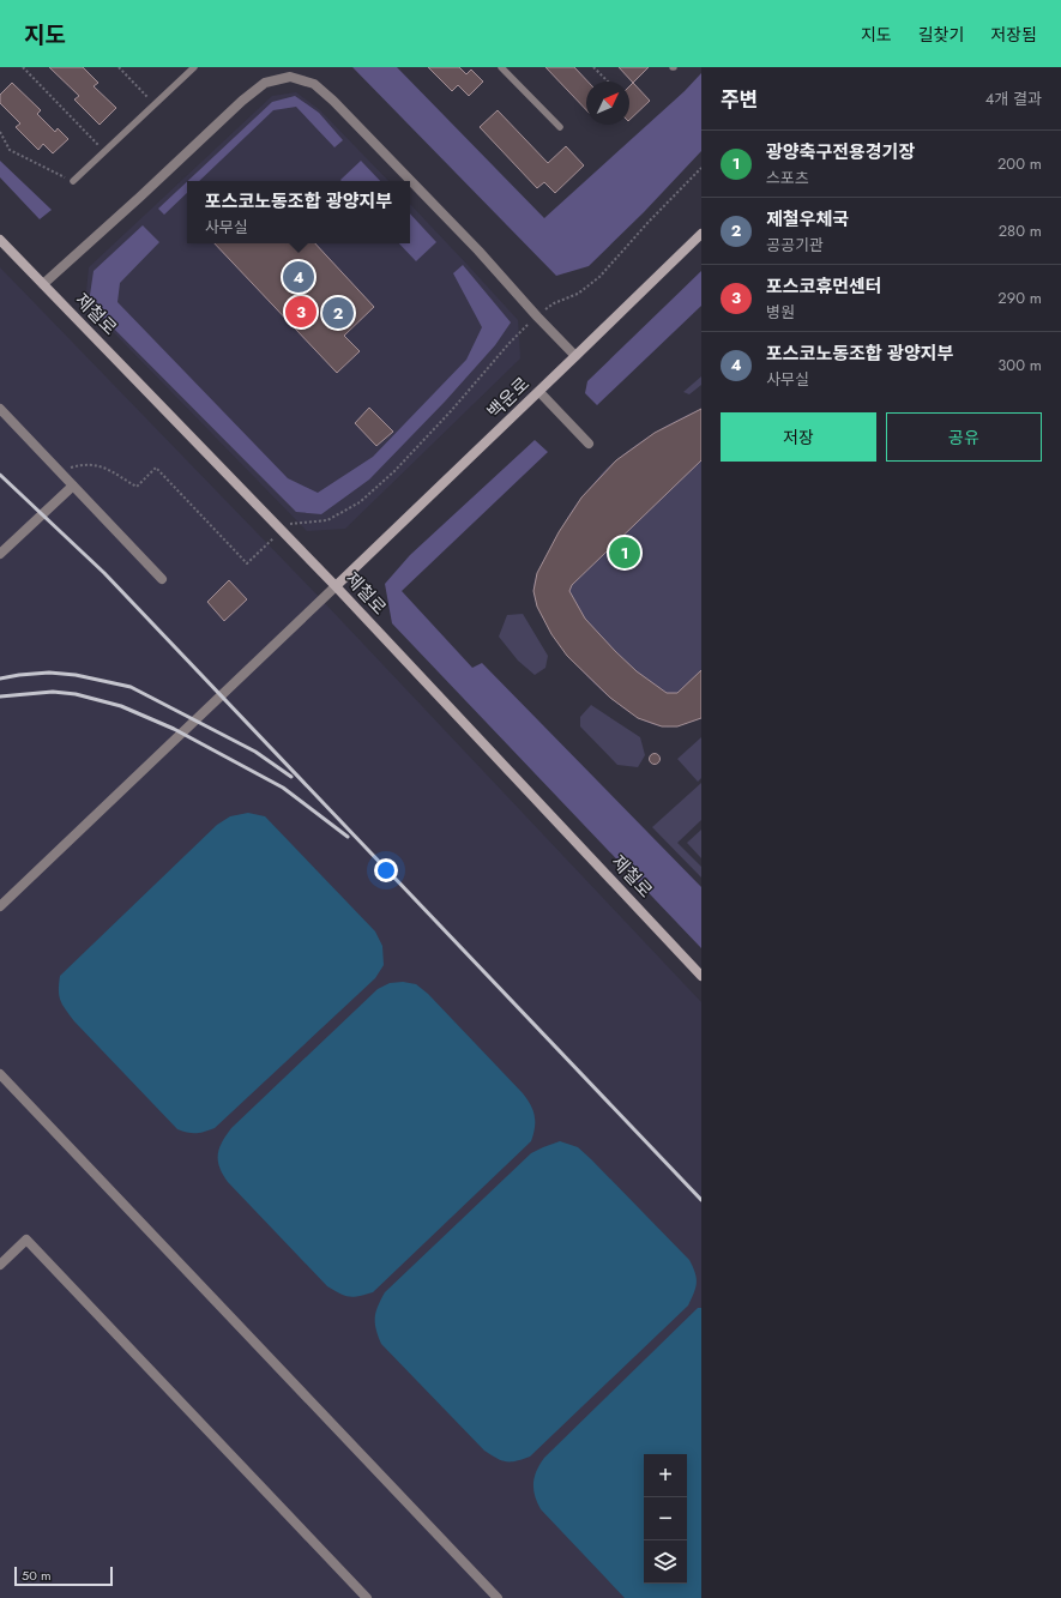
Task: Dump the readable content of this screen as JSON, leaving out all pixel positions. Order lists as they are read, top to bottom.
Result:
{
  "streets": {
    "main road": ["제철로", "백운로"]
  },
  "crossings": [
    ["제철로", "백운로"]
  ],
  "scale_bar": "50 m",
  "north": "top right",
  "page": {
    "header": "지도",
    "nav": ["지도", "길찾기", "저장됨"],
    "heading": ["주변", "4개 결과"],
    "list": [
      {
        "mark": "1",
        "name": "광양축구전용경기장",
        "note": "스포츠",
        "value": "200 m"
      },
      {
        "mark": "2",
        "name": "제철우체국",
        "note": "공공기관",
        "value": "280 m"
      },
      {
        "mark": "3",
        "name": "포스코휴먼센터",
        "note": "병원",
        "value": "290 m"
      },
      {
        "mark": "4",
        "name": "포스코노동조합 광양지부",
        "note": "사무실",
        "value": "300 m"
      }
    ],
    "popup": ["포스코노동조합 광양지부", "사무실"],
    "pins": [
      "4",
      "3",
      "2",
      "1"
    ],
    "buttons": ["저장", "공유"],
    "map_buttons": ["+", "−"],
    "scale": "50 m"
  }
}
